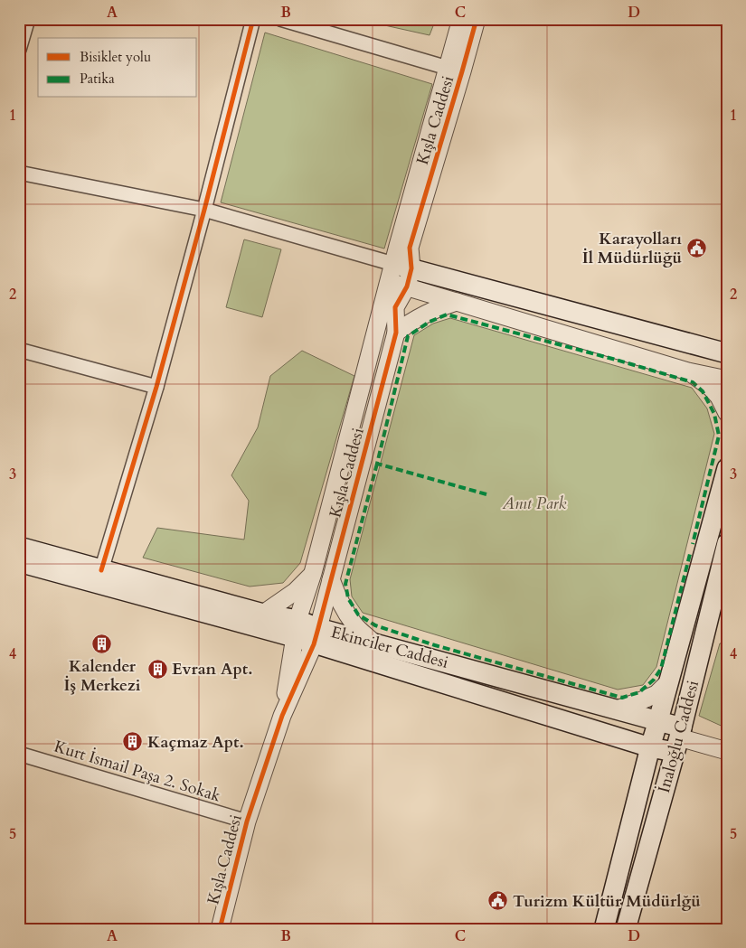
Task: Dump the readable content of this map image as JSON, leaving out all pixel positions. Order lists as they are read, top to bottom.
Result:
{
  "streets": {
    "main road": ["Ekinciler Caddesi", "İnaloğlu Caddesi"],
    "street": ["Kışla Caddesi", "Kurt İsmail Paşa 2. Sokak"]
  },
  "crossings": [
    ["Kışla Caddesi", "Ekinciler Caddesi"],
    ["Kışla Caddesi", "Kurt İsmail Paşa 2. Sokak"],
    ["Ekinciler Caddesi", "İnaloğlu Caddesi"]
  ],
  "parks": ["Anıt Park"],
  "places": {
    "public building": ["Karayolları İl Müdürlüğü", "Turizm Kültür Müdürlğü"],
    "building": ["Kalender İş Merkezi", "Evran Apt.", "Kaçmaz Apt."]
  },
  "legend": ["Bisiklet yolu", "Patika"],
  "grid": {
    "columns": [
      "A",
      "B",
      "C",
      "D"
    ],
    "rows": [
      "1",
      "2",
      "3",
      "4",
      "5"
    ]
  }
}
